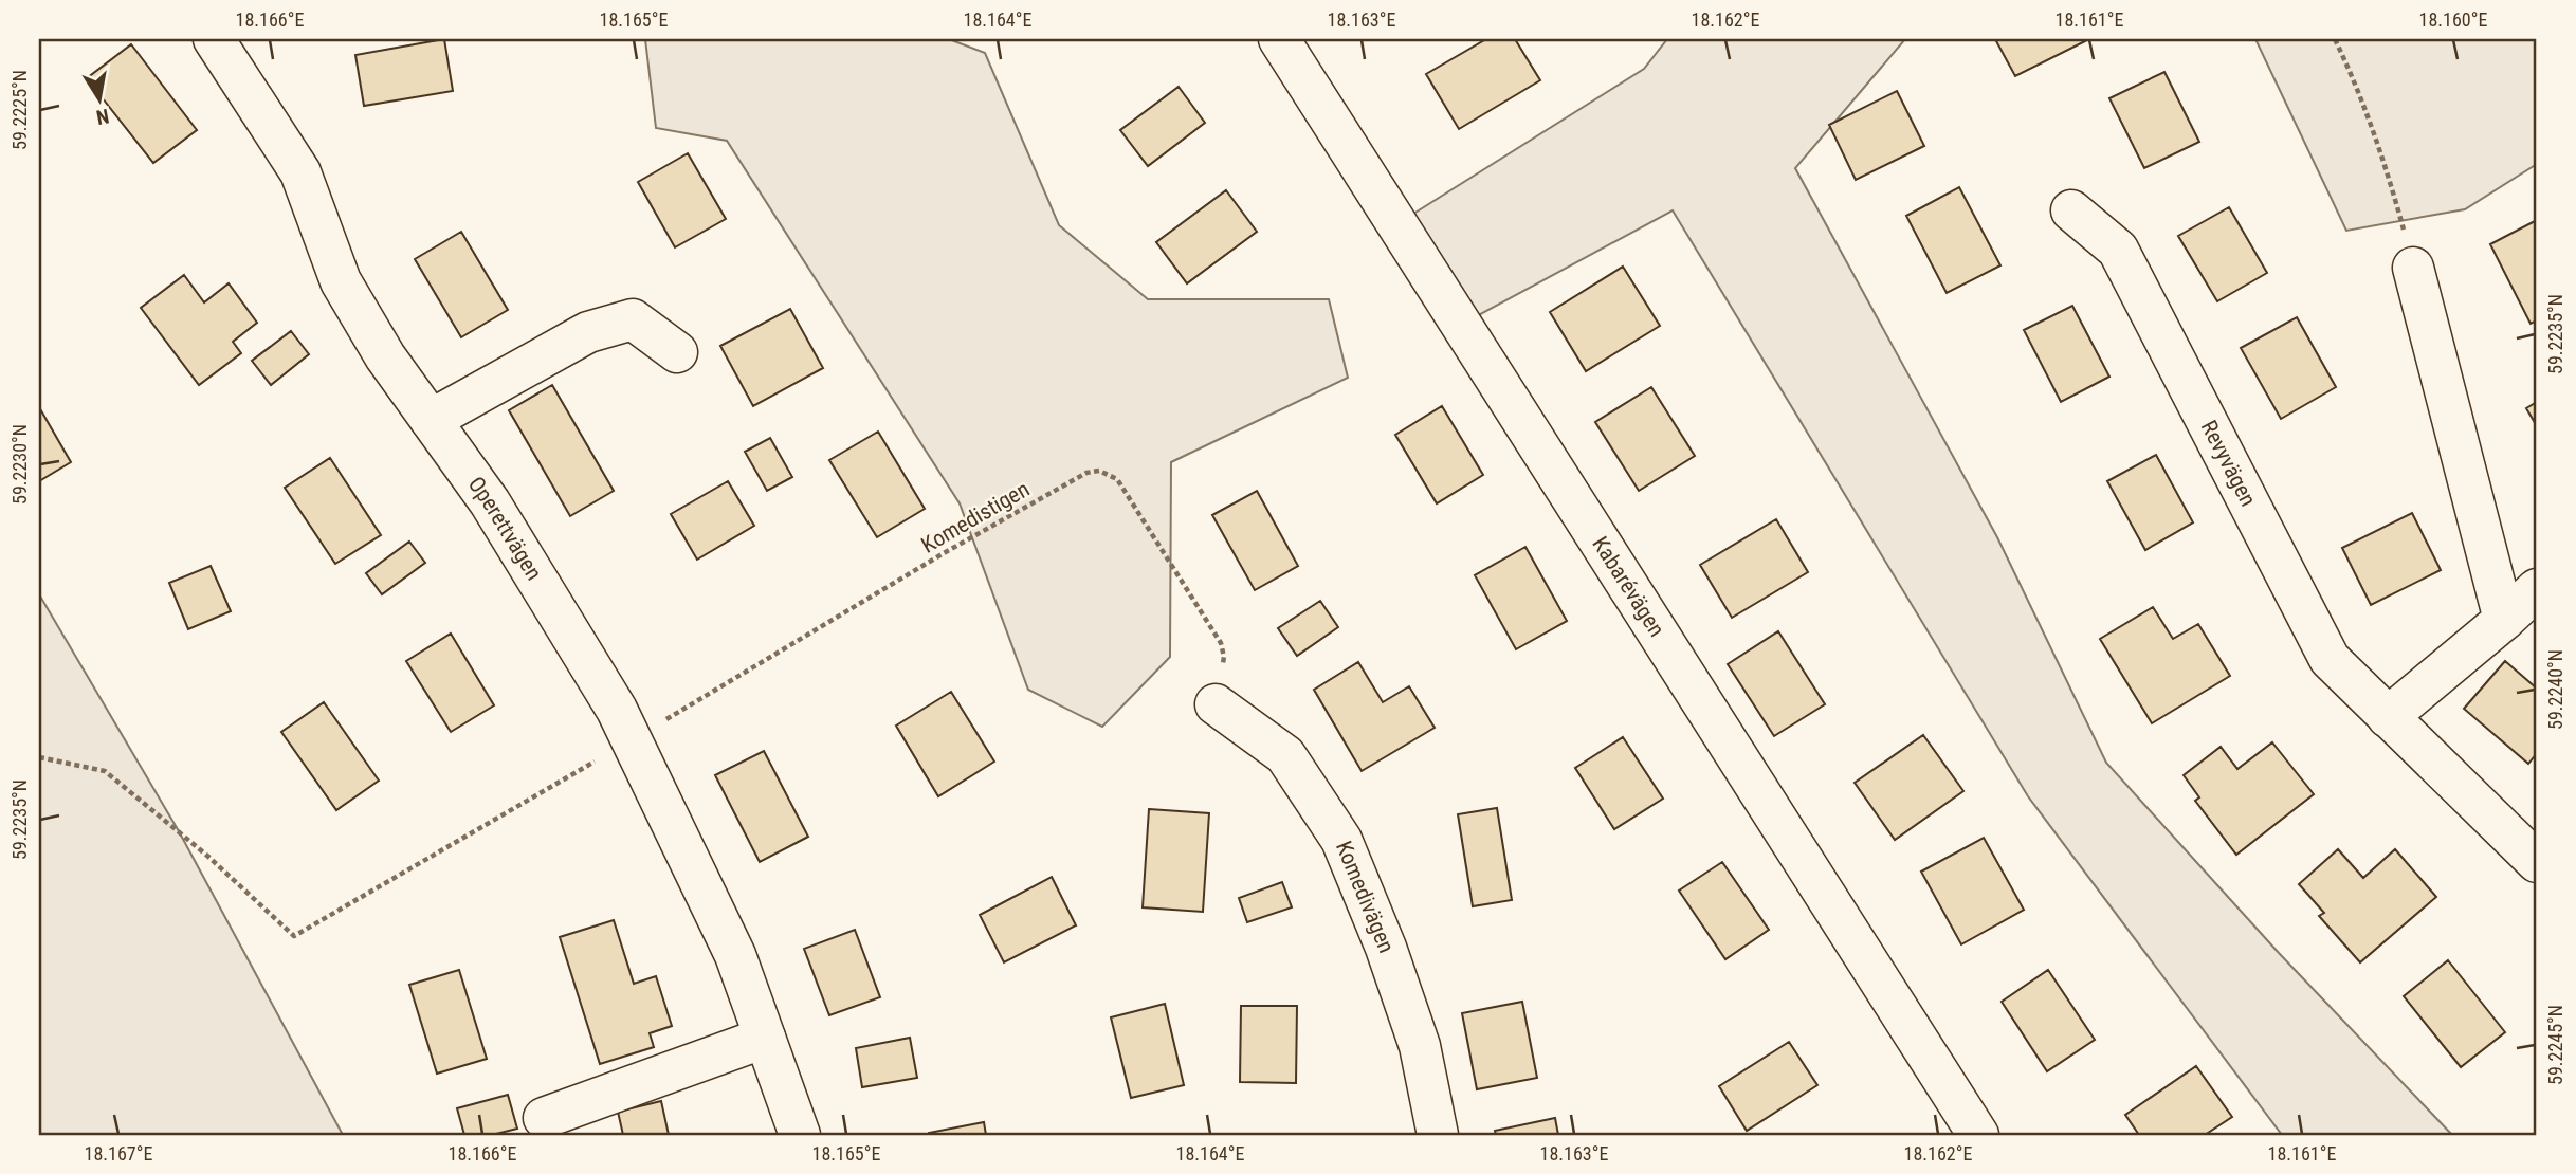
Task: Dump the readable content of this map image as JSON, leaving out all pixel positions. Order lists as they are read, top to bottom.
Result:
{
  "streets": {
    "street": [
      "Revyvägen",
      "Operettvägen",
      "Kabarévägen",
      "Komedivägen"
    ],
    "path": ["Komedistigen"]
  },
  "crossings": [
    ["Komedistigen", "Operettvägen"],
    ["Komedistigen", "Komedivägen"]
  ],
  "north": "bottom",
  "coordinates": [
    "18.166°E",
    "18.165°E",
    "18.164°E",
    "18.163°E",
    "18.162°E",
    "18.161°E",
    "18.160°E",
    "59.2225°N",
    "59.2235°N",
    "59.2230°N",
    "59.2240°N",
    "59.2245°N",
    "18.167°E"
  ]
}
